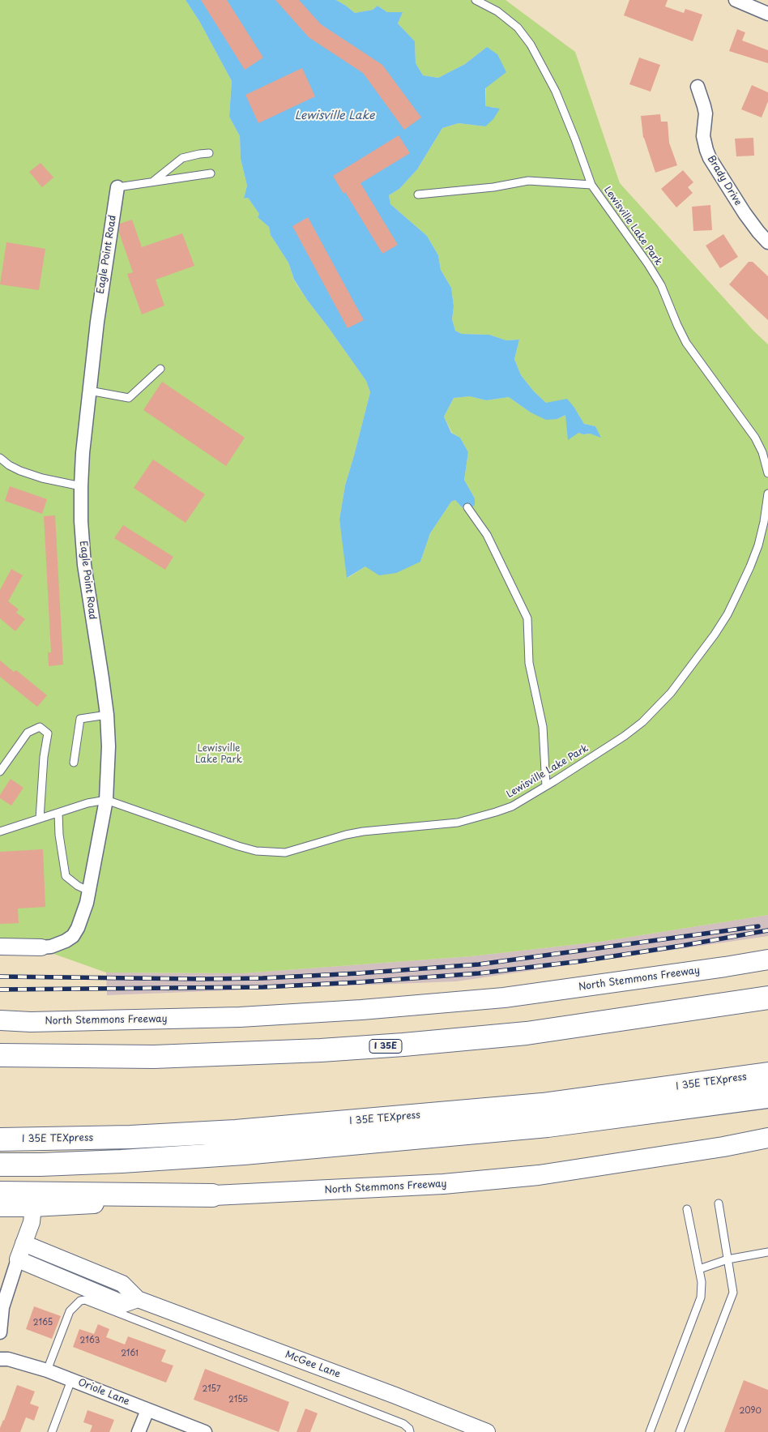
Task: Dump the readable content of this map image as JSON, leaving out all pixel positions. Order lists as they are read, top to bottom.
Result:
{
  "streets": {
    "highway": ["I 35E", "I 35E TEXpress"],
    "main road": ["North Stemmons Freeway"],
    "street": [
      "Brady Drive",
      "Eagle Point Road",
      "McGee Lane",
      "Oriole Lane"
    ],
    "lane": ["Lewisville Lake Park"]
  },
  "crossings": [
    ["Lewisville Lake Park", "Eagle Point Road"]
  ],
  "water": ["Lewisville Lake"],
  "parks": ["Lewisville Lake Park"],
  "house_numbers": [
    "2165",
    "2163",
    "2161",
    "2157",
    "2155",
    "2090"
  ]
}
